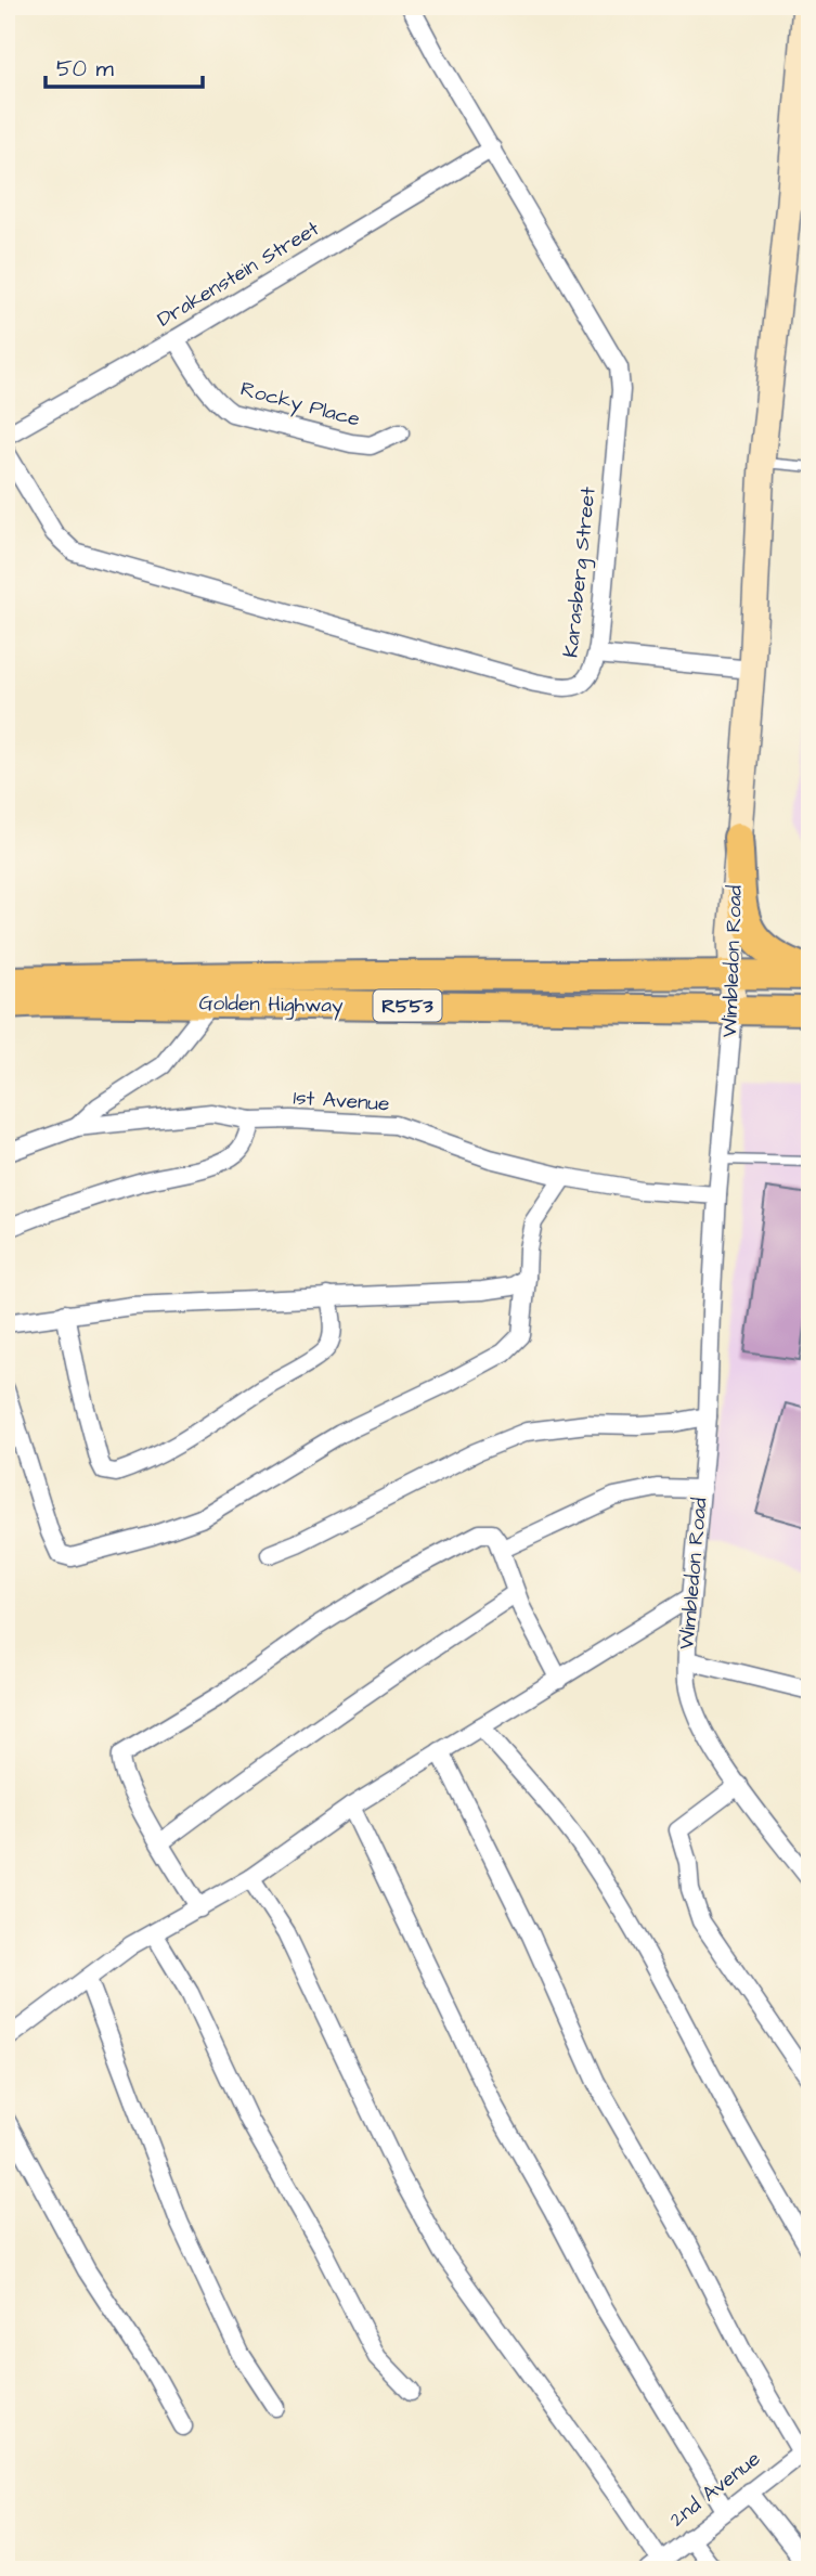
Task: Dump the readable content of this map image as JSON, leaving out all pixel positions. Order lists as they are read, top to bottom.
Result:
{
  "streets": {
    "main road": ["Golden Highway", "R553"],
    "street": [
      "Drakenstein Street",
      "Rocky Place",
      "Karasberg Street",
      "Wimbledon Road",
      "1st Avenue",
      "2nd Avenue"
    ]
  },
  "crossings": [
    ["Drakenstein Street", "Rocky Place"],
    ["Drakenstein Street", "Karasberg Street"],
    ["Wimbledon Road", "Golden Highway"],
    ["Wimbledon Road", "1st Avenue"]
  ],
  "scale_bar": "50 m"
}
